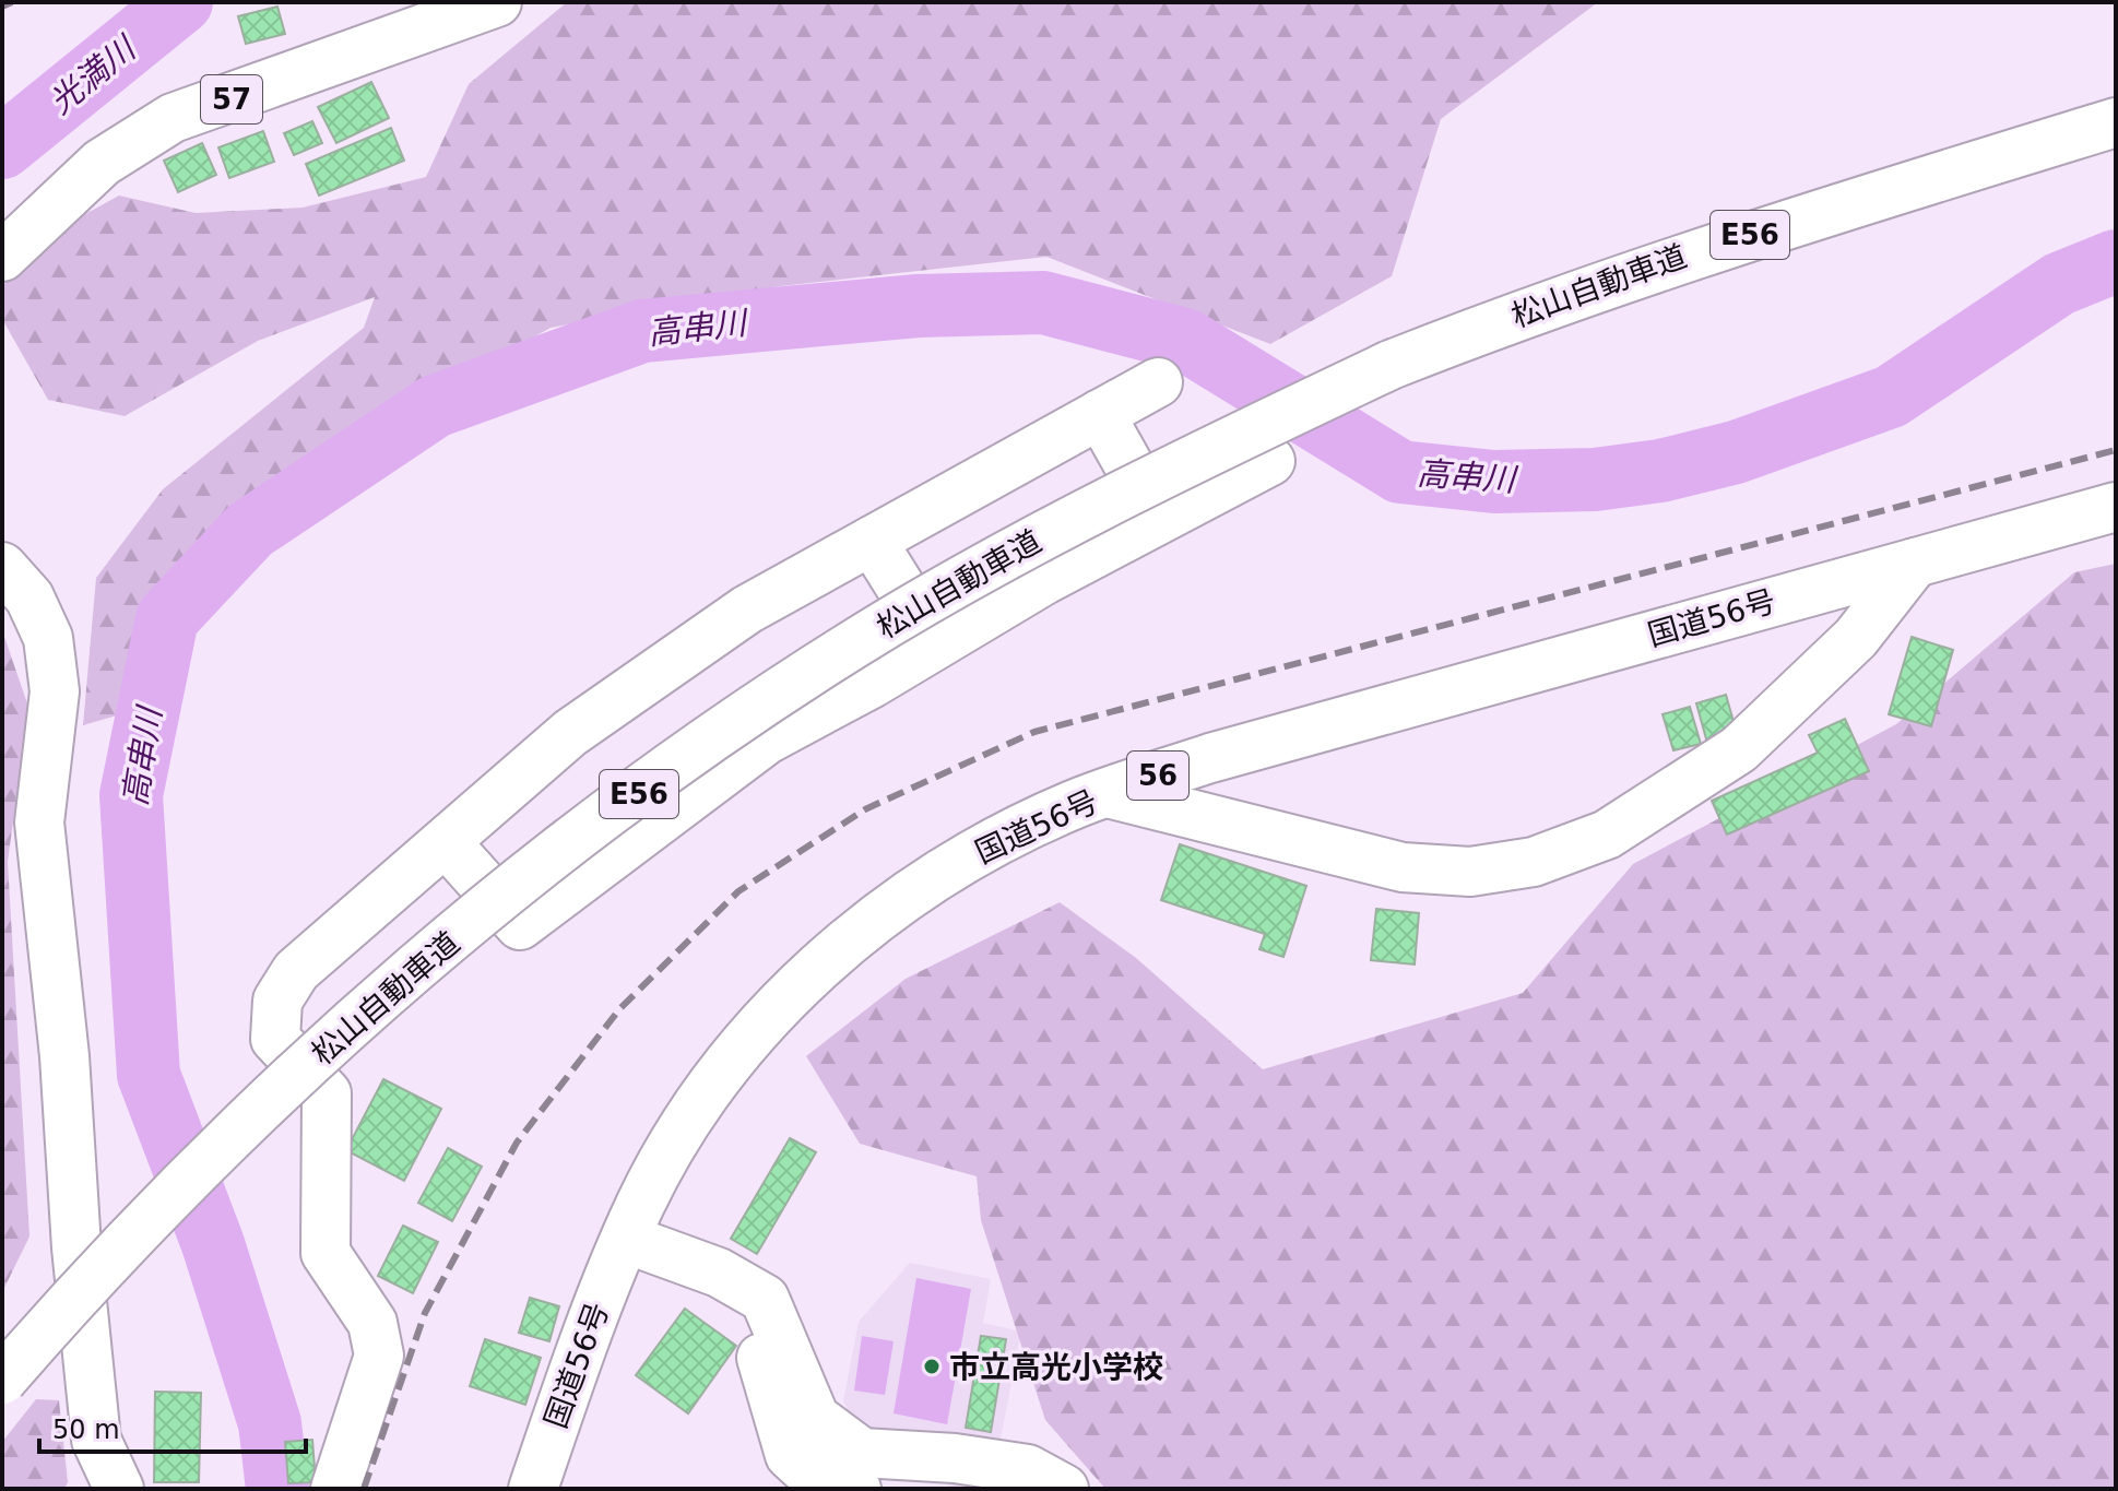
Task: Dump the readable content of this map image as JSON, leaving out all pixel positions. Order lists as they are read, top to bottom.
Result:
{
  "streets": {
    "main road": [
      "57",
      "E56",
      "松山自動車道",
      "国道56号",
      "56"
    ]
  },
  "water": ["光満川", "高串川"],
  "places": ["市立高光小学校"],
  "scale_bar": "50 m"
}
